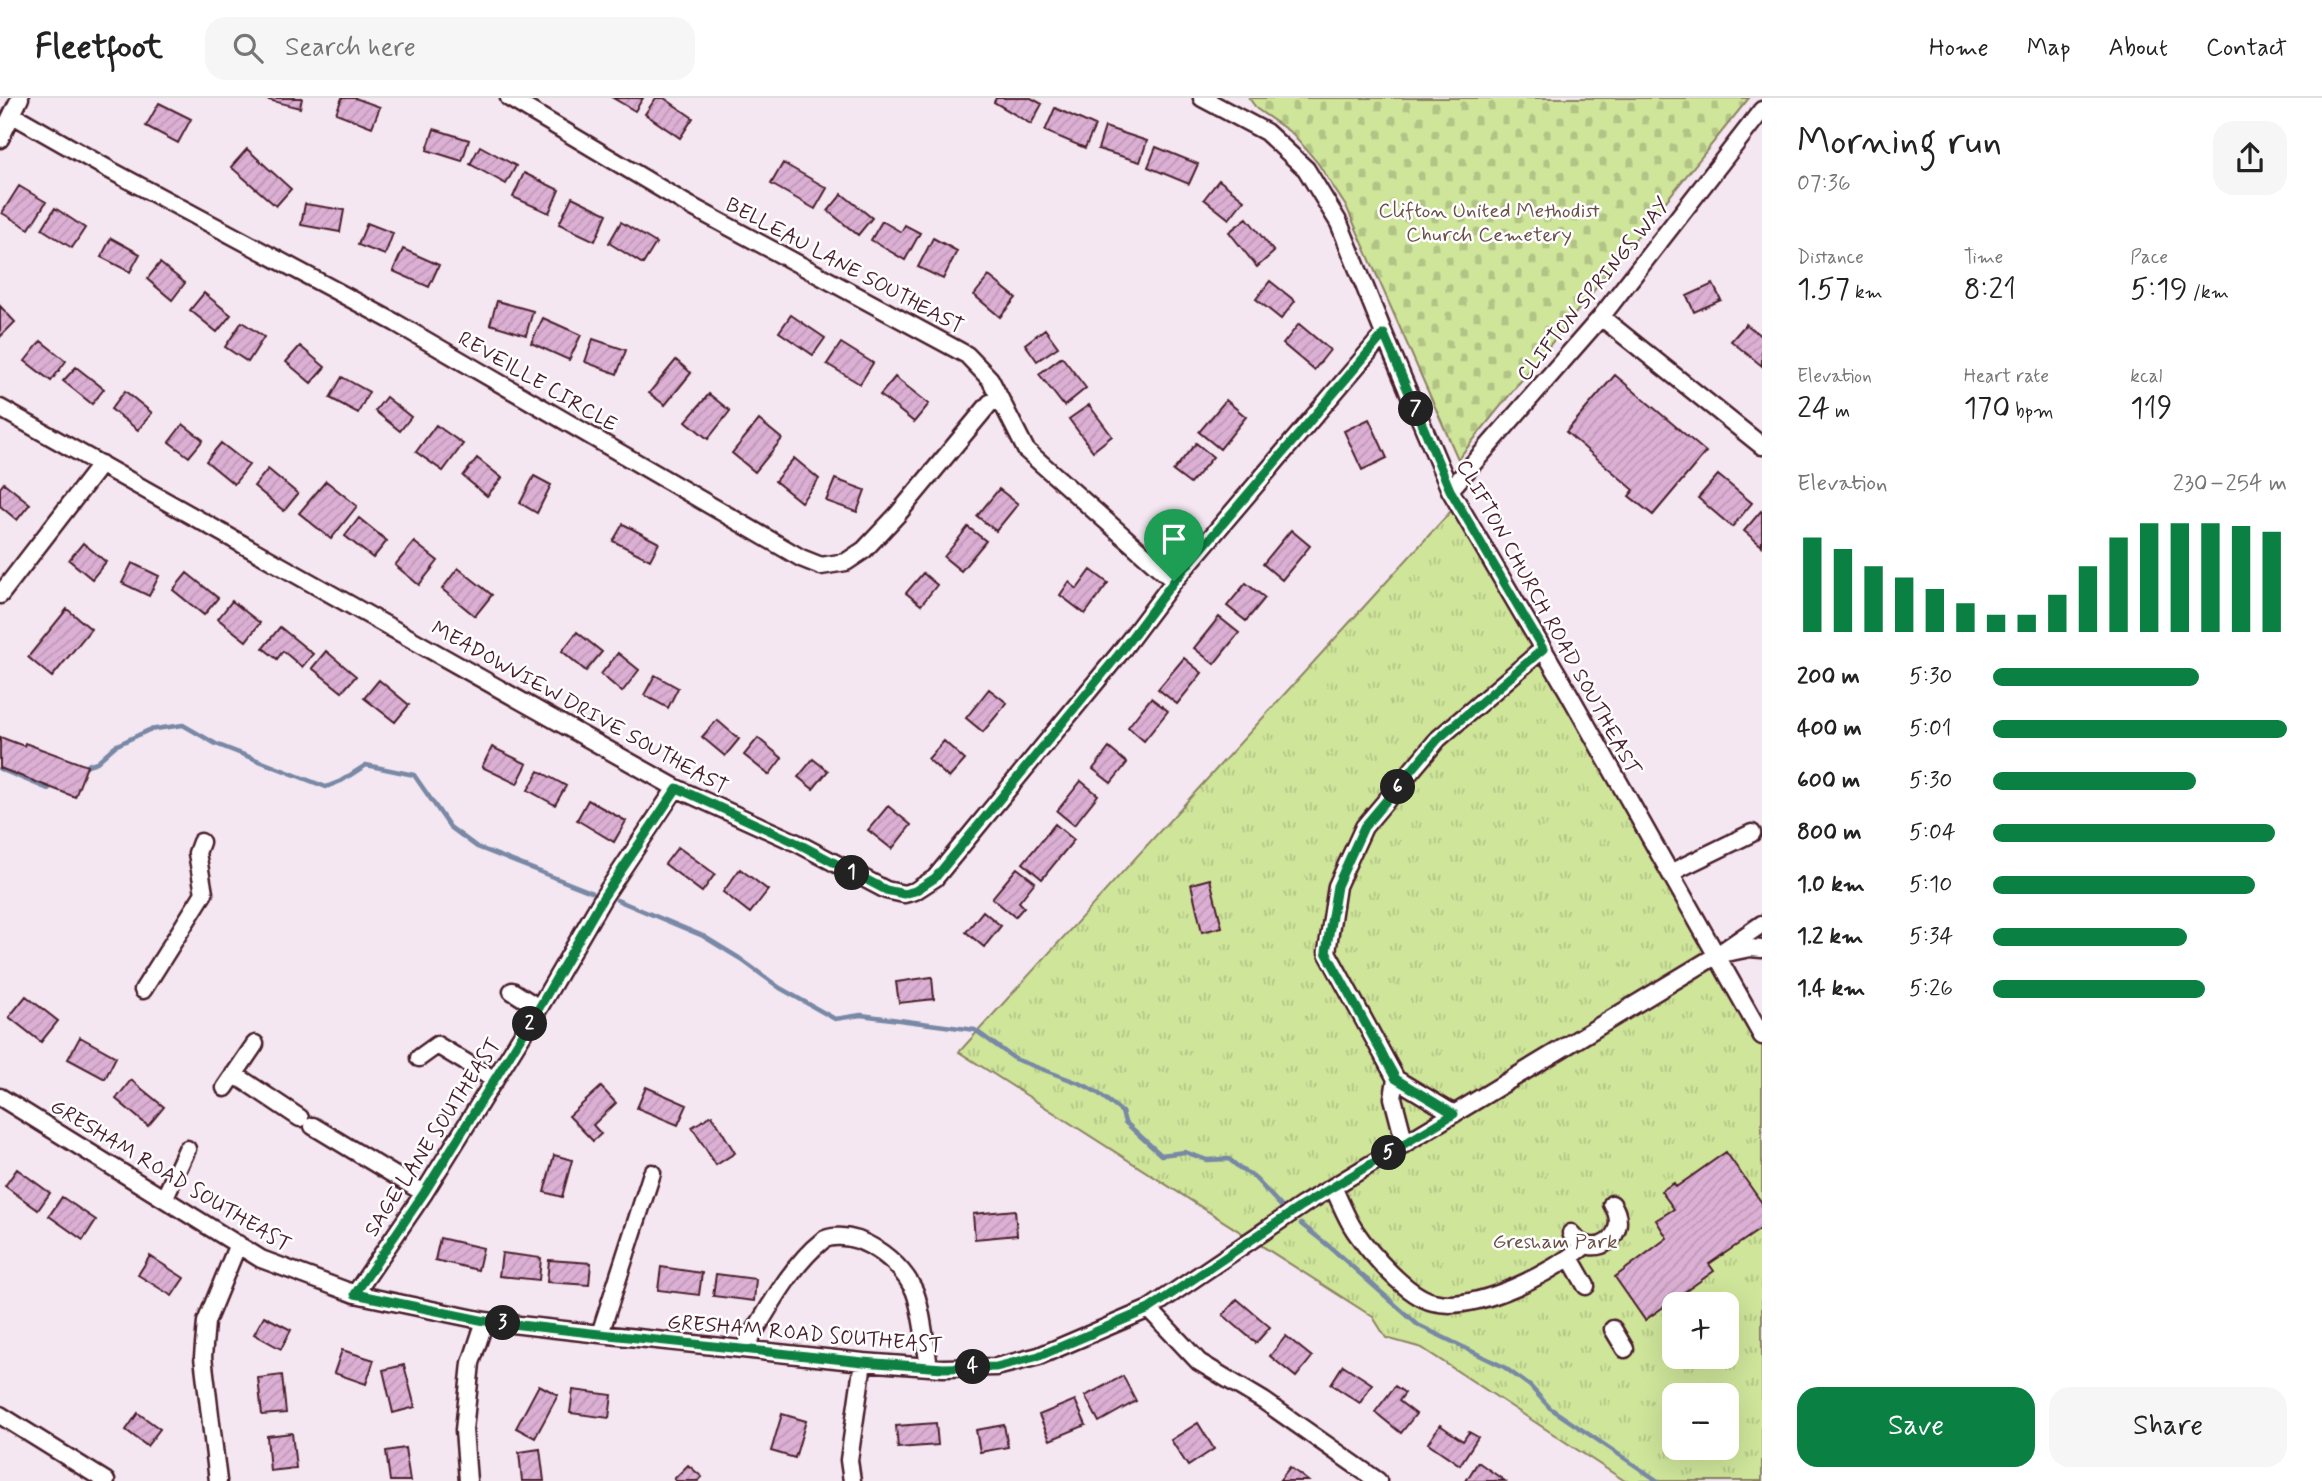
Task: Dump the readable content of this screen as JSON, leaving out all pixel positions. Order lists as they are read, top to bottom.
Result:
{
  "streets": {
    "street": [
      "BELLEAU LANE SOUTHEAST",
      "CLIFTON SPRINGS WAY",
      "REVEILLE CIRCLE",
      "CLIFTON CHURCH ROAD SOUTHEAST",
      "MEADOWVIEW DRIVE SOUTHEAST",
      "SAGE LANE SOUTHEAST",
      "GRESHAM ROAD SOUTHEAST"
    ]
  },
  "crossings": [
    ["BELLEAU LANE SOUTHEAST", "REVEILLE CIRCLE"],
    ["BELLEAU LANE SOUTHEAST", "MEADOWVIEW DRIVE SOUTHEAST"],
    ["CLIFTON SPRINGS WAY", "CLIFTON CHURCH ROAD SOUTHEAST"],
    ["CLIFTON CHURCH ROAD SOUTHEAST", "MEADOWVIEW DRIVE SOUTHEAST"],
    ["CLIFTON CHURCH ROAD SOUTHEAST", "GRESHAM ROAD SOUTHEAST"],
    ["MEADOWVIEW DRIVE SOUTHEAST", "SAGE LANE SOUTHEAST"],
    ["SAGE LANE SOUTHEAST", "GRESHAM ROAD SOUTHEAST"]
  ],
  "parks": ["Clifton United Methodist Church Cemetery", "Gresham Park"],
  "page": {
    "header": "Fleetfoot",
    "search": "Search here",
    "nav": [
      "Home",
      "Map",
      "About",
      "Contact"
    ],
    "heading": ["Morning run", "07:36"],
    "stats": [
      ["Distance", "1.57 km"],
      ["Time", "8:21"],
      ["Pace", "5:19 /km"],
      ["Elevation", "24 m"],
      ["Heart rate", "170 bpm"],
      ["kcal", "119"]
    ],
    "pins": [
      "7",
      "6",
      "1",
      "2",
      "5",
      "3",
      "4"
    ],
    "chart": ["Elevation", "230–254 m"],
    "list": [
      {
        "name": "200 m",
        "note": "5:30"
      },
      {
        "name": "400 m",
        "note": "5:01"
      },
      {
        "name": "600 m",
        "note": "5:30"
      },
      {
        "name": "800 m",
        "note": "5:04"
      },
      {
        "name": "1.0 km",
        "note": "5:10"
      },
      {
        "name": "1.2 km",
        "note": "5:34"
      },
      {
        "name": "1.4 km",
        "note": "5:26"
      }
    ],
    "map_buttons": ["+", "−"],
    "buttons": ["Save", "Share"]
  }
}
